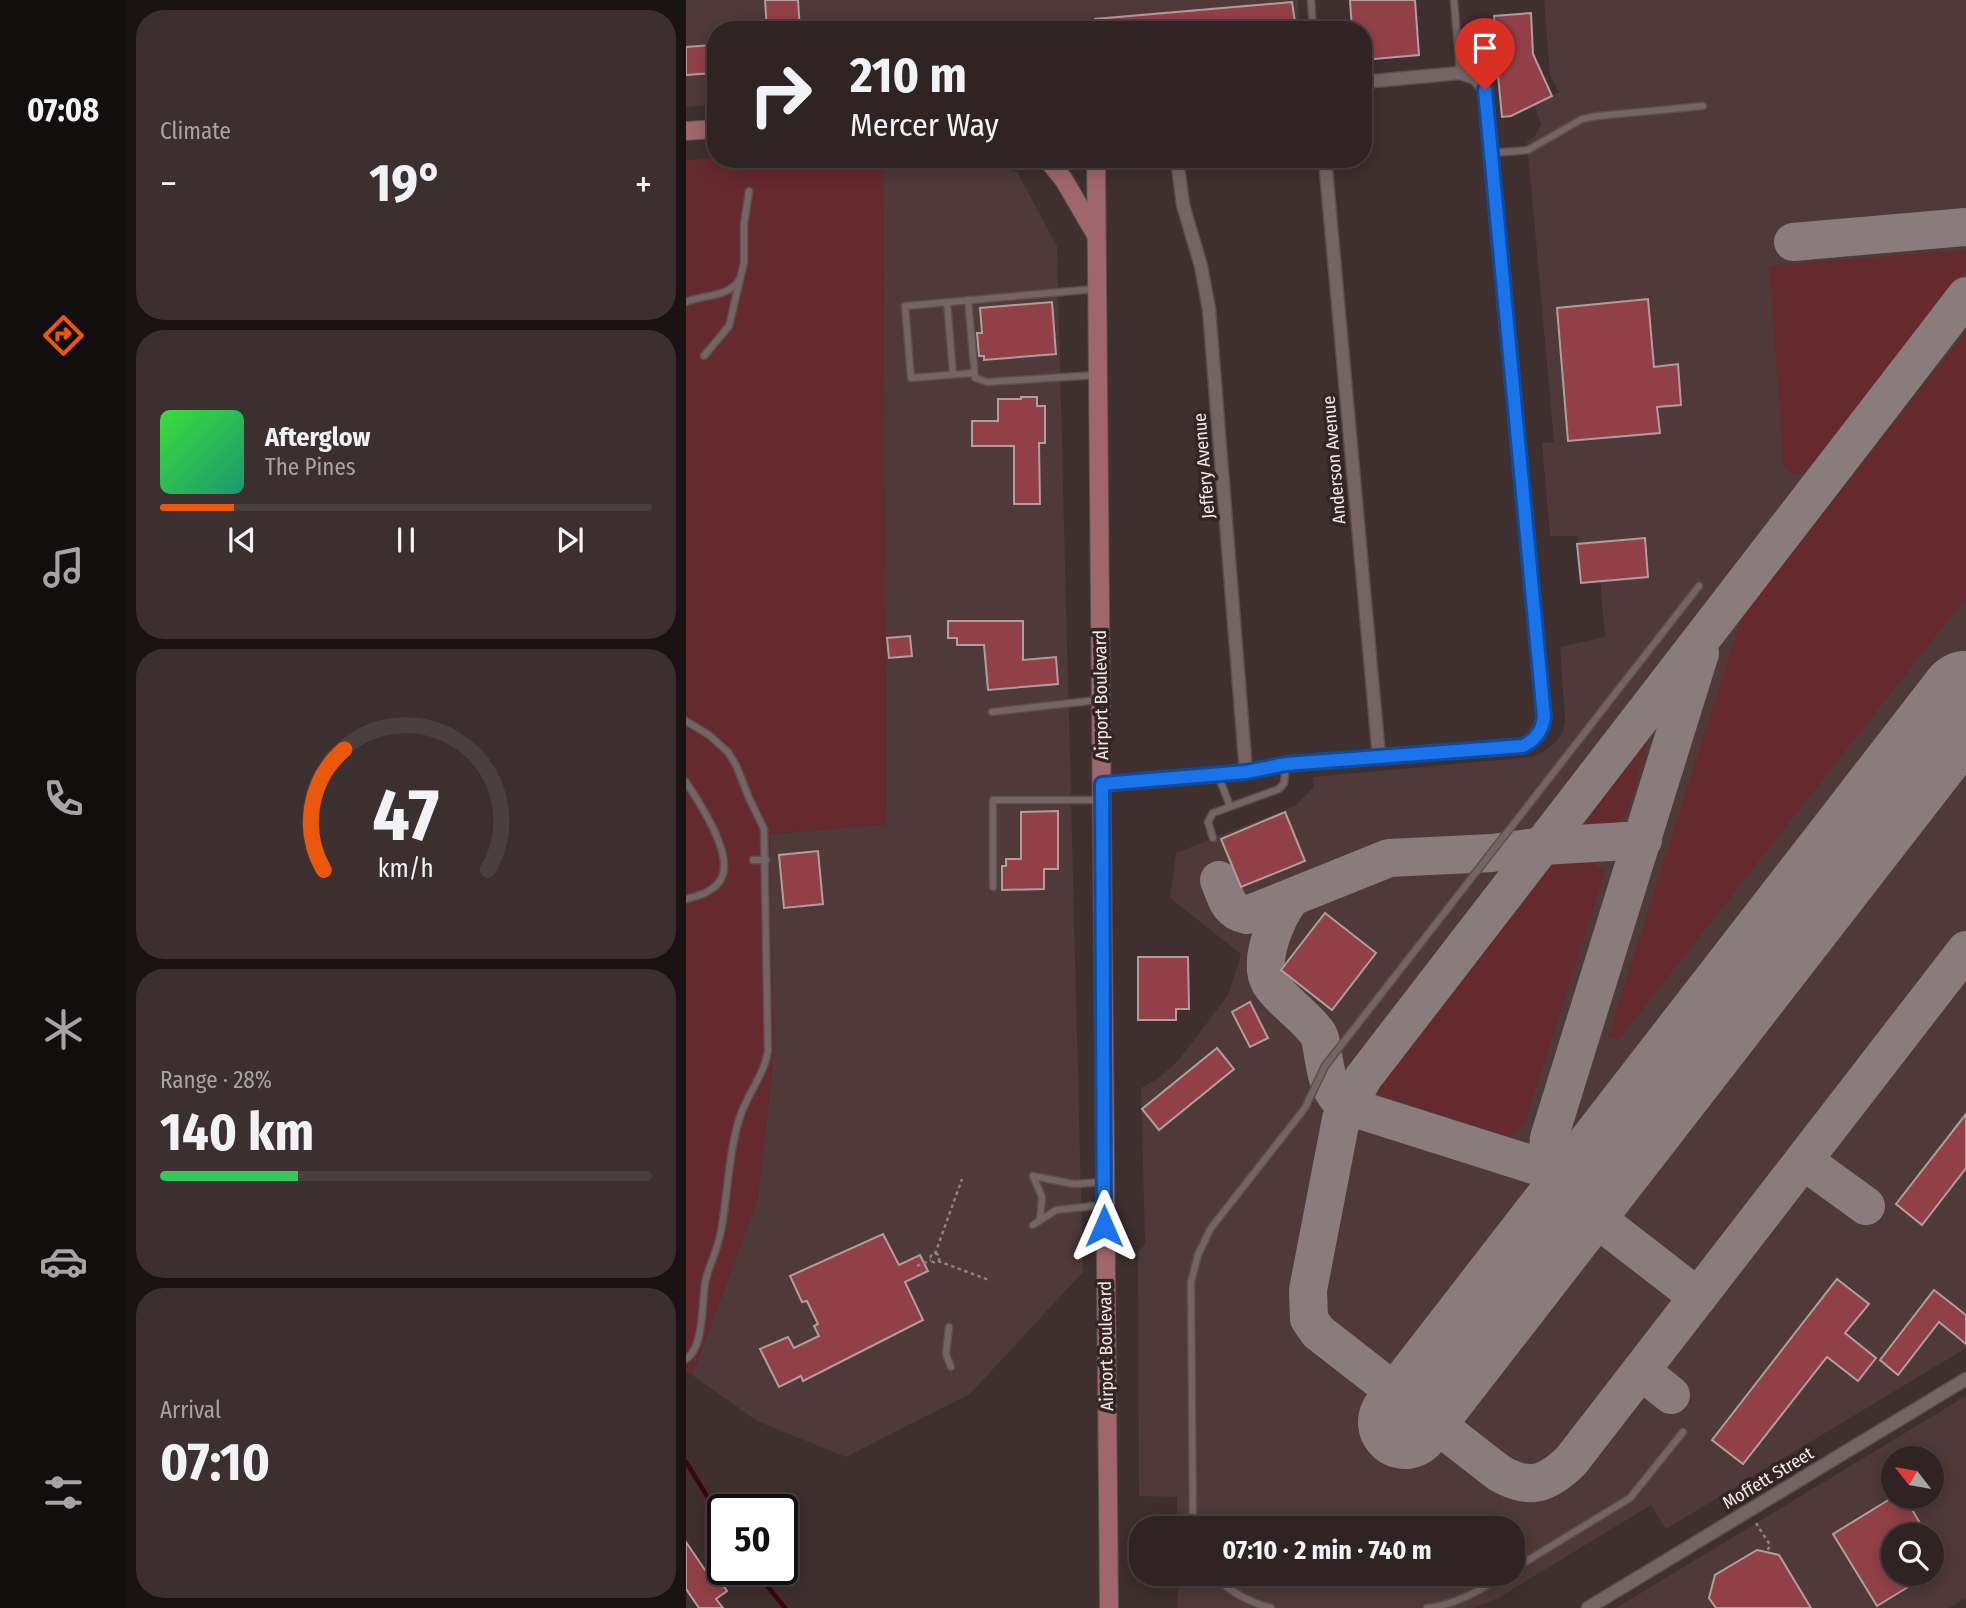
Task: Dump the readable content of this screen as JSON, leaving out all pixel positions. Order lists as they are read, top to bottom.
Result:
{
  "streets": {
    "main road": ["Airport Boulevard"],
    "street": ["Anderson Avenue", "Jeffery Avenue", "Moffett Street"]
  },
  "north": "top left",
  "page": {
    "tabs": "07:08",
    "tile": [
      "Climate",
      ["Range · 28%", "140 km"],
      ["Arrival", "07:10"]
    ],
    "turn": ["210 m", "Mercer Way"],
    "heat": ["−", "19°", "+"],
    "song": ["Afterglow", "The Pines"],
    "limit": "50",
    "trip": "07:10 · 2 min · 740 m",
    "gauge": ["47", "km/h"]
  }
}
